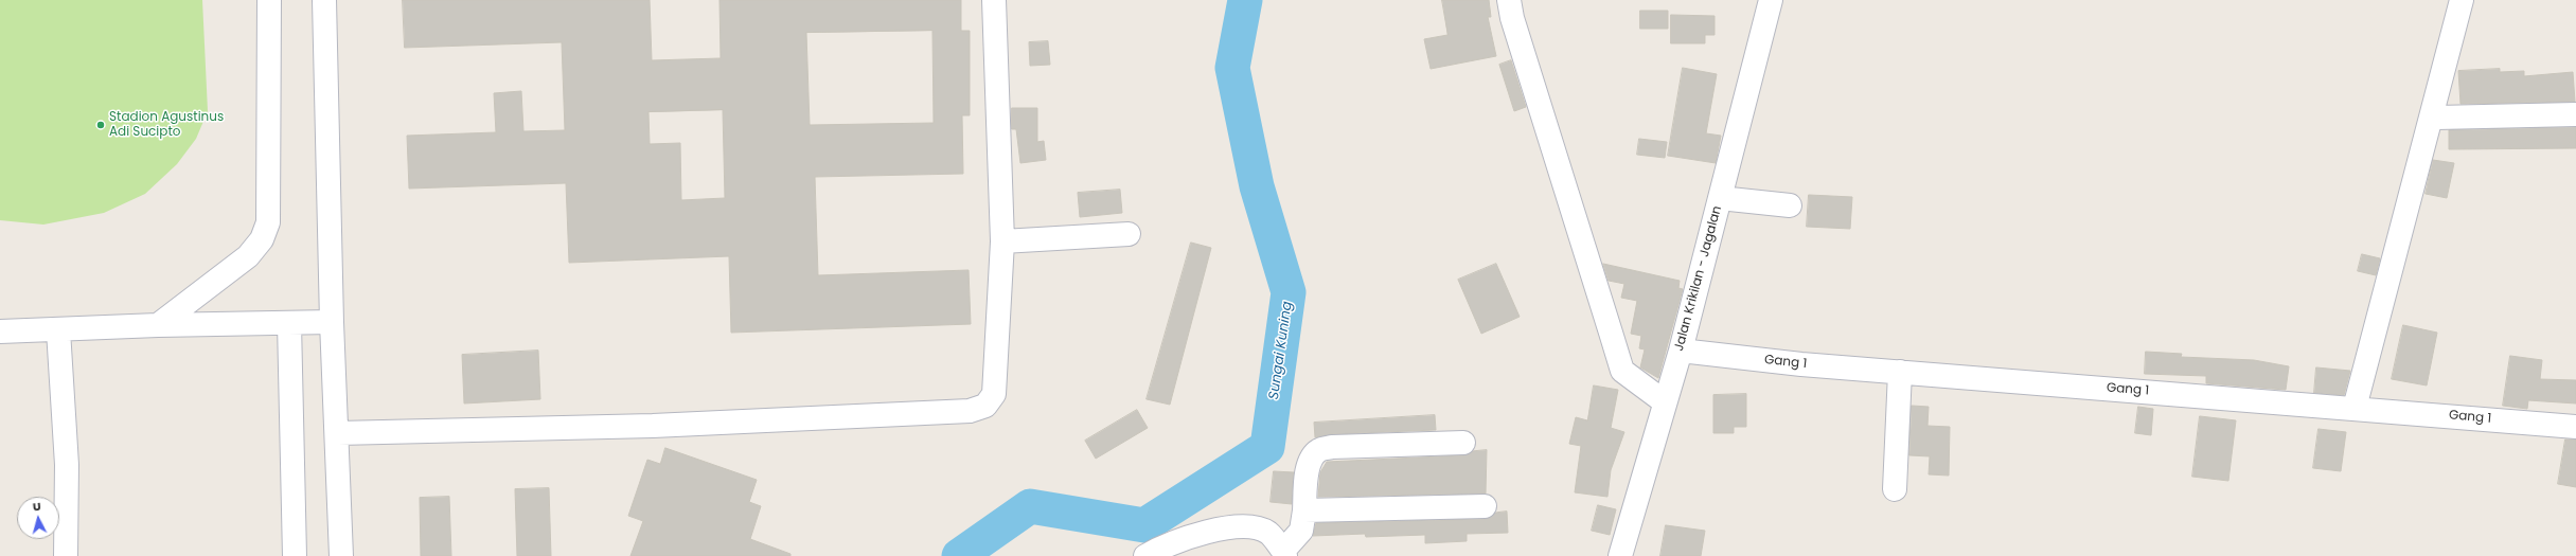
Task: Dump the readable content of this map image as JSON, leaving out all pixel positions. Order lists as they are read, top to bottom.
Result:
{
  "streets": {
    "street": ["Jalan Krikilan - Jagalan", "Gang 1"]
  },
  "crossings": [
    ["Jalan Krikilan - Jagalan", "Gang 1"]
  ],
  "water": ["Sungai Kuning"],
  "places": ["Stadion Agustinus Adi Sucipto"],
  "north": "top"
}
